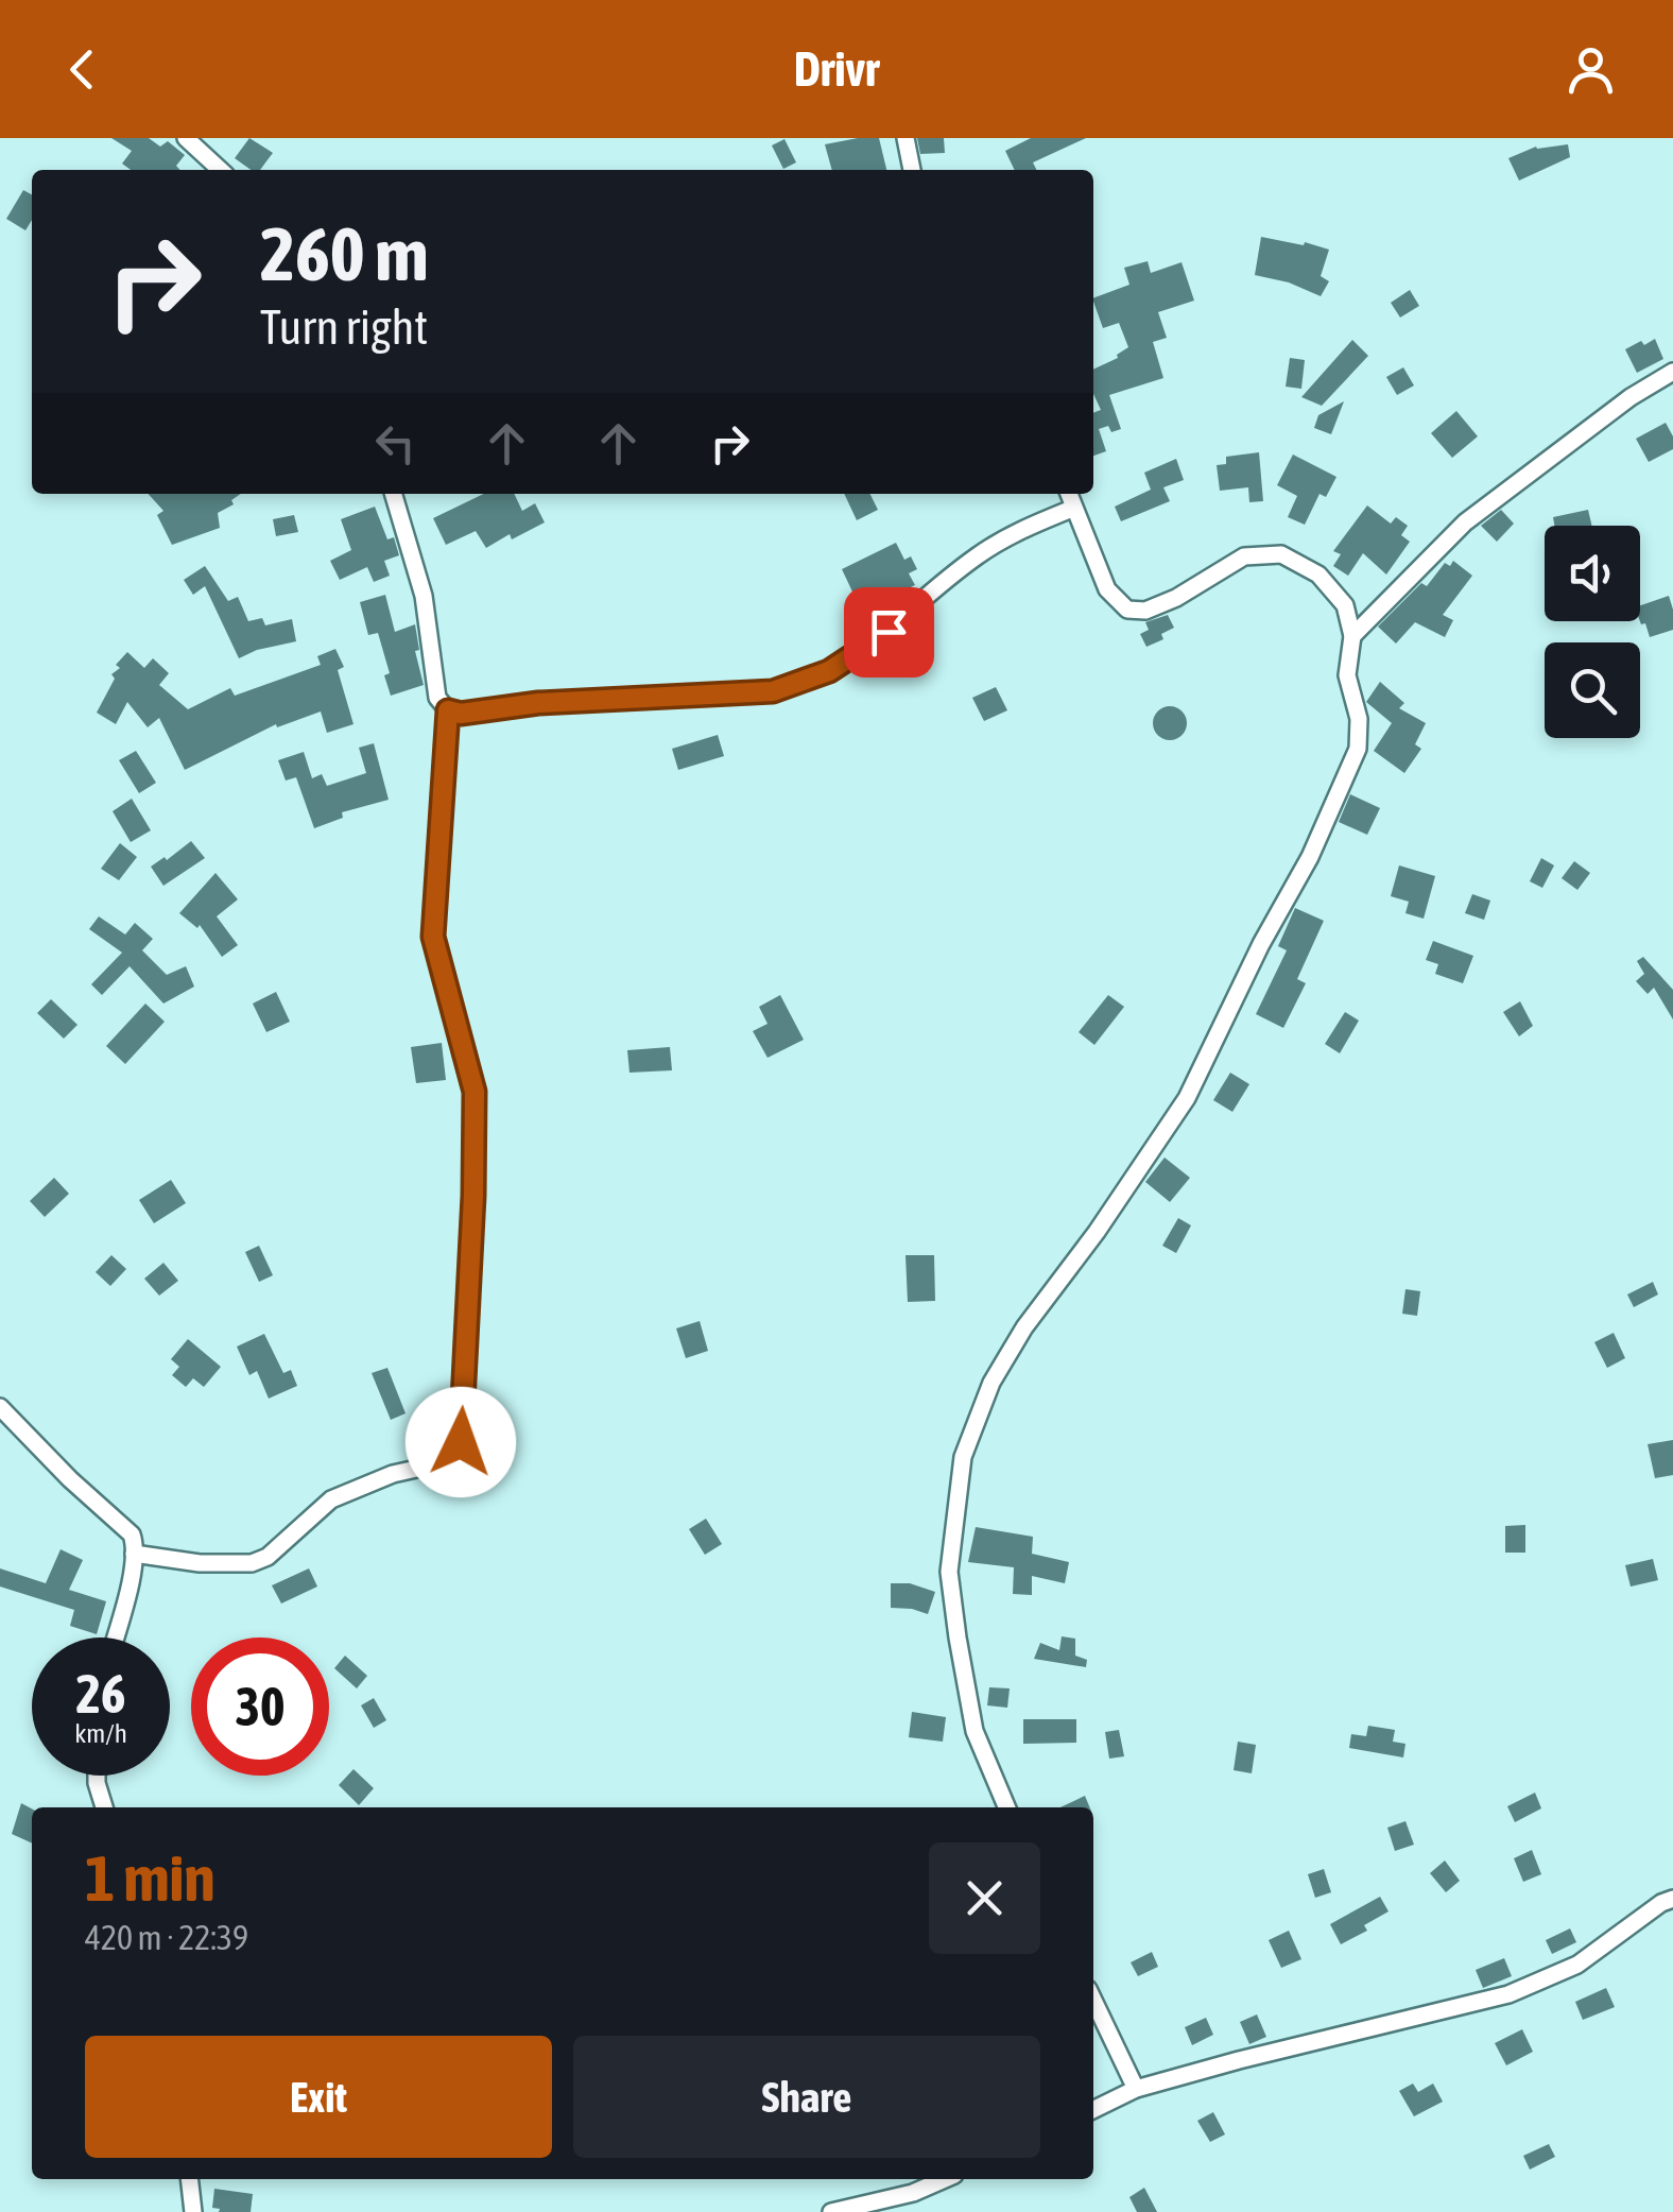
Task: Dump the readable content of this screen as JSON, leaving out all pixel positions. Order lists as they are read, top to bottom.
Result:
{
  "page": {
    "header": "Drivr",
    "turn": ["260 m", "Turn right"],
    "speed": "26 km/h",
    "limit": "30",
    "heading": ["1 min", "420 m · 22:39"],
    "buttons": ["Exit", "Share"]
  }
}
